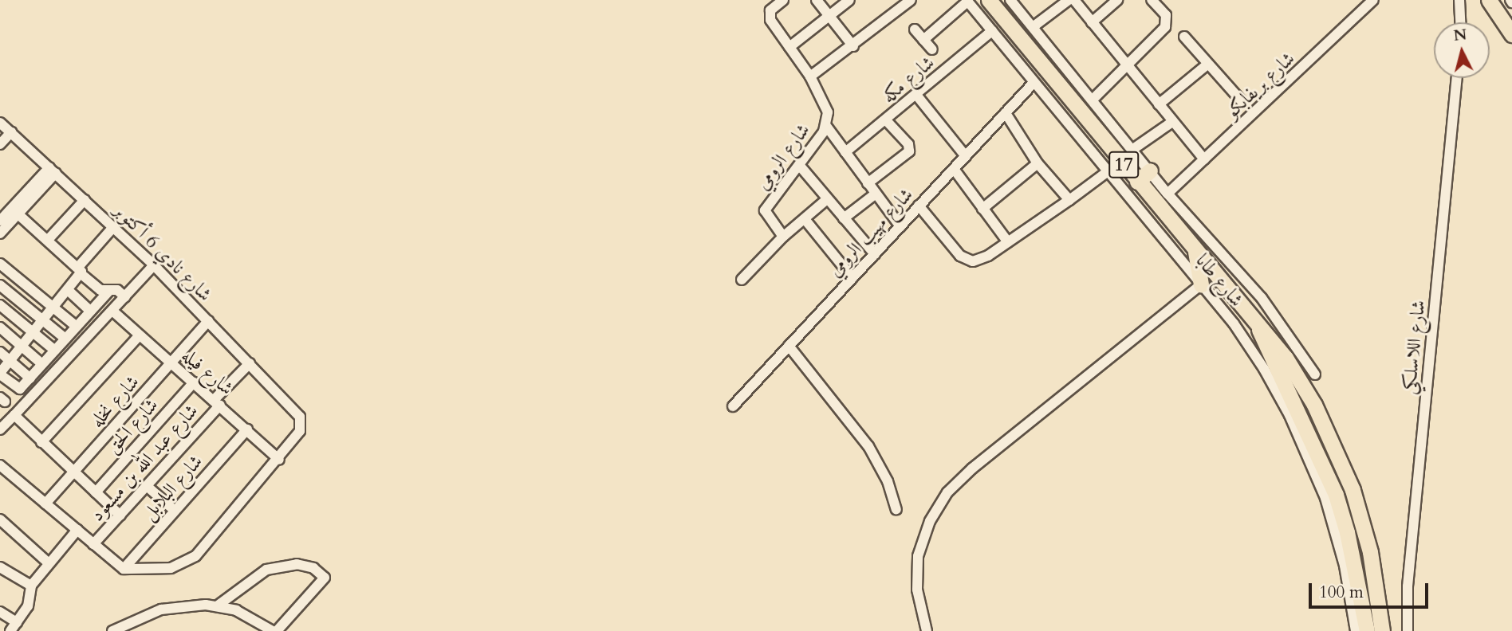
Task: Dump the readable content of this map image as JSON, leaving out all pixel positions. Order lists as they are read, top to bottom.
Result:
{
  "streets": {
    "highway": ["17"],
    "street": [
      "شارع مكه",
      "شارع بريفابكو",
      "شارع الرومي",
      "شارع مهيب الرومي",
      "شارع نادي 6 أكتوبر",
      "شارع طابا",
      "شارع اللاسلكي",
      "شارع فيله",
      "شارع نخله",
      "شارع الحق",
      "شارع عبد الله بن مسعود",
      "شارع البلابل"
    ]
  },
  "crossings": [
    ["شارع مكه", "شارع طابا"],
    ["شارع مهيب الرومي", "شارع طابا"],
    ["شارع نادي 6 أكتوبر", "شارع فيله"],
    ["شارع نادي 6 أكتوبر", "شارع نخله"],
    ["شارع نادي 6 أكتوبر", "شارع عبد الله بن مسعود"],
    ["شارع فيله", "شارع نخله"],
    ["شارع فيله", "شارع الحق"],
    ["شارع فيله", "شارع عبد الله بن مسعود"],
    ["شارع فيله", "شارع البلابل"]
  ],
  "scale_bar": "100 m",
  "north": "top"
}
